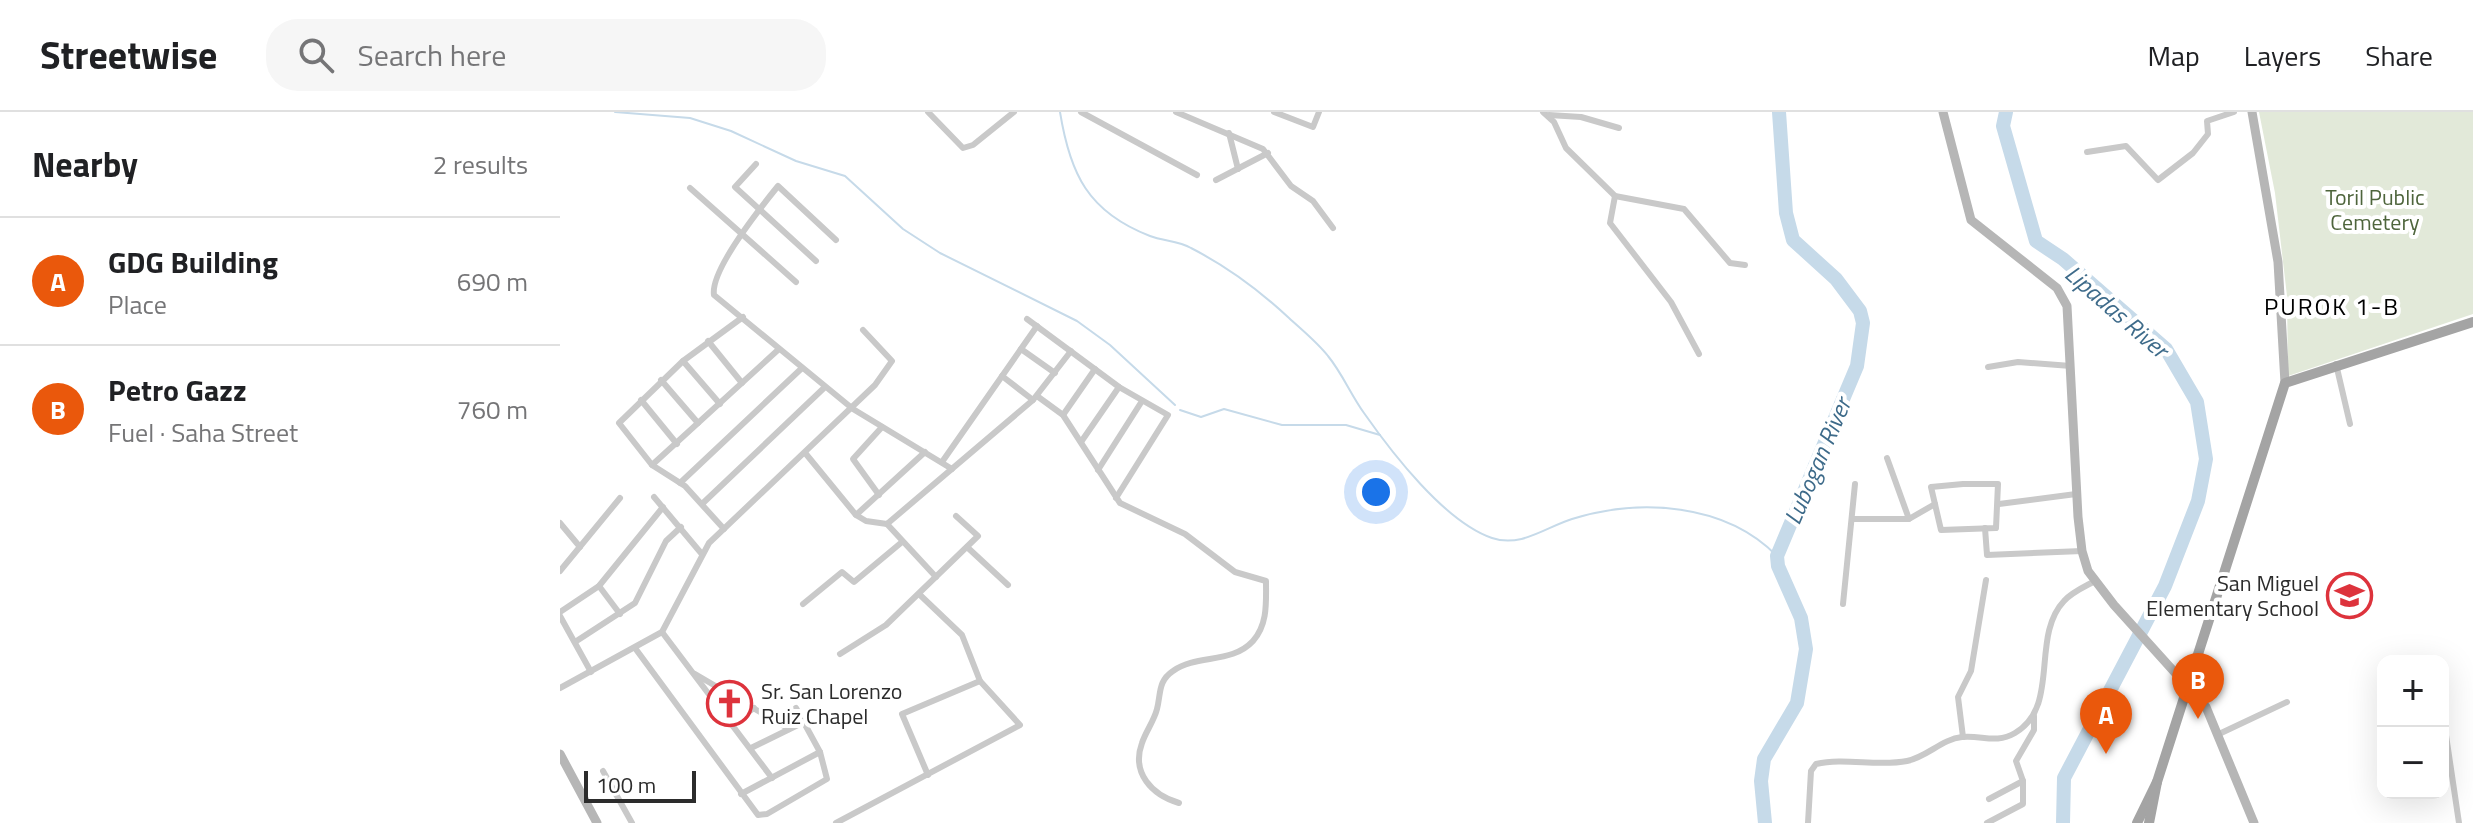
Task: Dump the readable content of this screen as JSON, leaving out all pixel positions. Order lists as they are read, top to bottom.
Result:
{
  "districts": ["PUROK 1-B"],
  "water": ["Lipadas River", "Lubogan River"],
  "parks": ["Toril Public Cemetery"],
  "places": {
    "school or university": ["San Miguel Elementary School"],
    "church": ["Sr. San Lorenzo Ruiz Chapel"]
  },
  "scale_bar": "100 m",
  "page": {
    "header": "Streetwise",
    "search": "Search here",
    "nav": ["Map", "Layers", "Share"],
    "heading": ["Nearby", "2 results"],
    "list": [
      {
        "mark": "A",
        "name": "GDG Building",
        "note": "Place",
        "value": "690 m"
      },
      {
        "mark": "B",
        "name": "Petro Gazz",
        "note": "Fuel · Saha Street",
        "value": "760 m"
      }
    ],
    "pins": ["B", "A"],
    "map_buttons": ["+", "−"],
    "scale": "100 m"
  }
}
